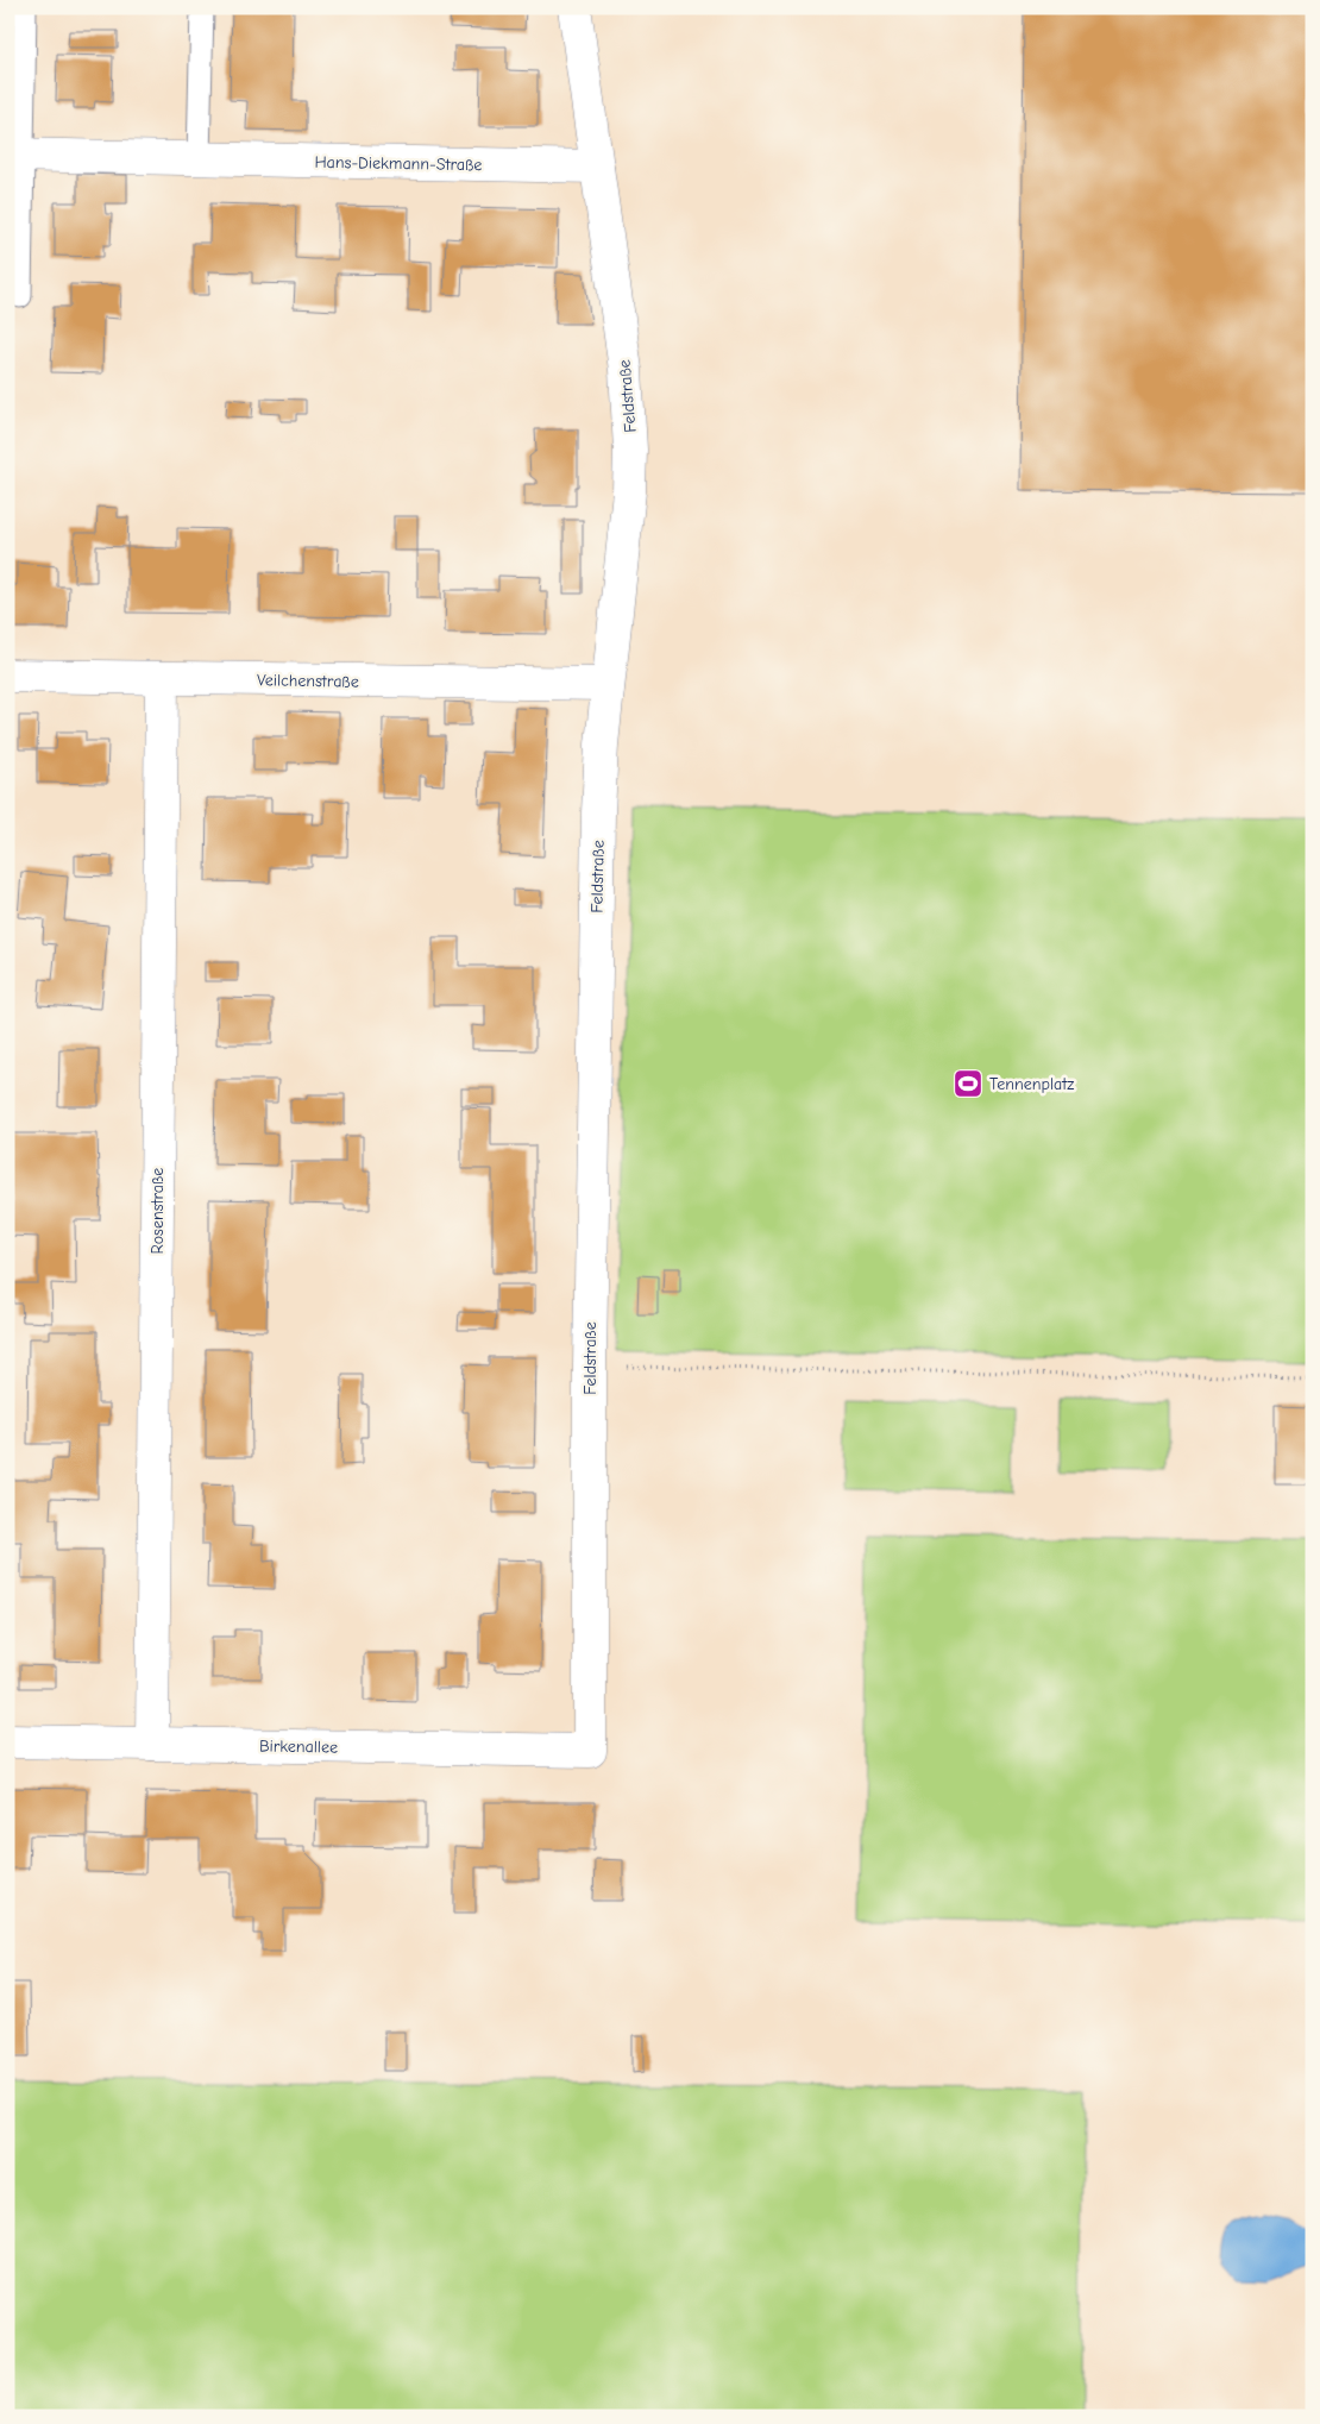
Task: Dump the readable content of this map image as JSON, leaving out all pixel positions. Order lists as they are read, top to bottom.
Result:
{
  "streets": {
    "street": [
      "Hans-Diekmann-Straße",
      "Feldstraße",
      "Veilchenstraße",
      "Rosenstraße",
      "Birkenallee"
    ]
  },
  "crossings": [
    ["Hans-Diekmann-Straße", "Feldstraße"],
    ["Feldstraße", "Veilchenstraße"],
    ["Feldstraße", "Birkenallee"],
    ["Veilchenstraße", "Rosenstraße"],
    ["Rosenstraße", "Birkenallee"]
  ],
  "places": {
    "sports": ["Tennenplatz"]
  }
}
